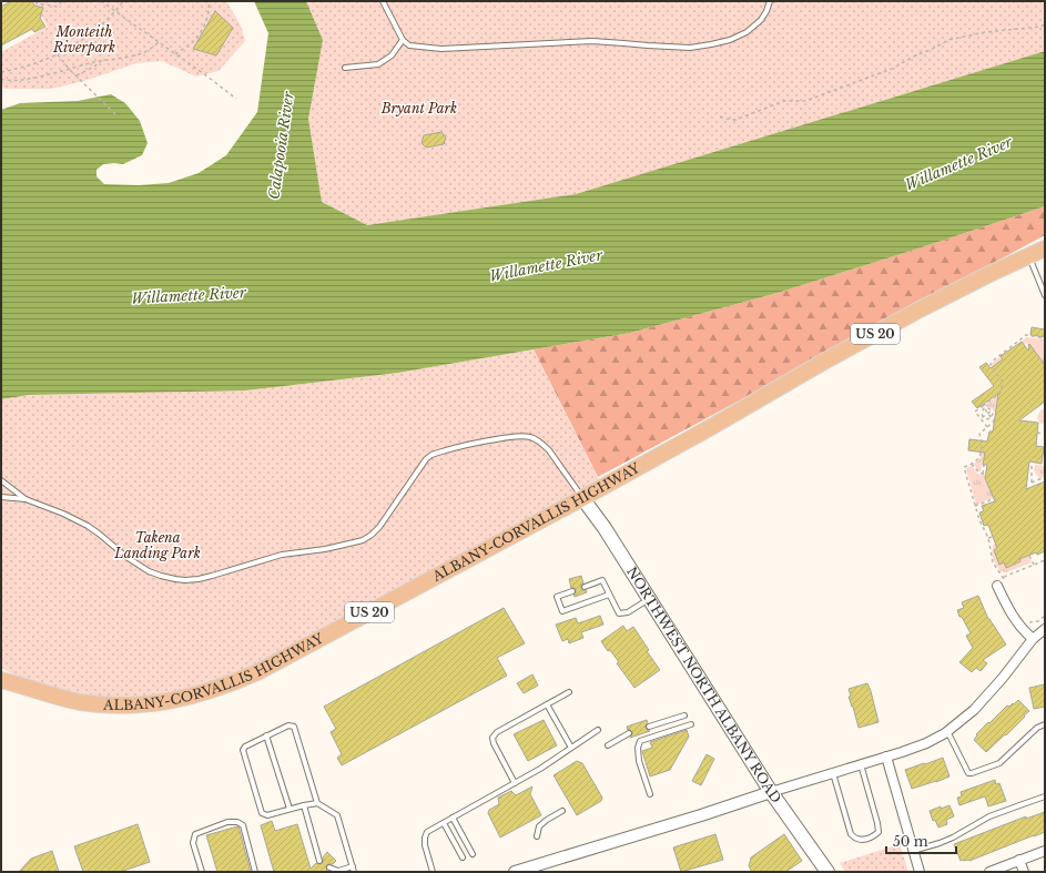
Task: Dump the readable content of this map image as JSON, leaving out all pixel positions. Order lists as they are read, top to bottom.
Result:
{
  "streets": {
    "highway": ["US 20", "ALBANY-CORVALLIS HIGHWAY"],
    "main road": ["NORTHWEST NORTH ALBANY ROAD"]
  },
  "crossings": [
    ["ALBANY-CORVALLIS HIGHWAY", "NORTHWEST NORTH ALBANY ROAD"]
  ],
  "water": ["Calapooia River", "Willamette River"],
  "parks": ["Monteith Riverpark", "Bryant Park", "Takena Landing Park"],
  "scale_bar": "50 m"
}
